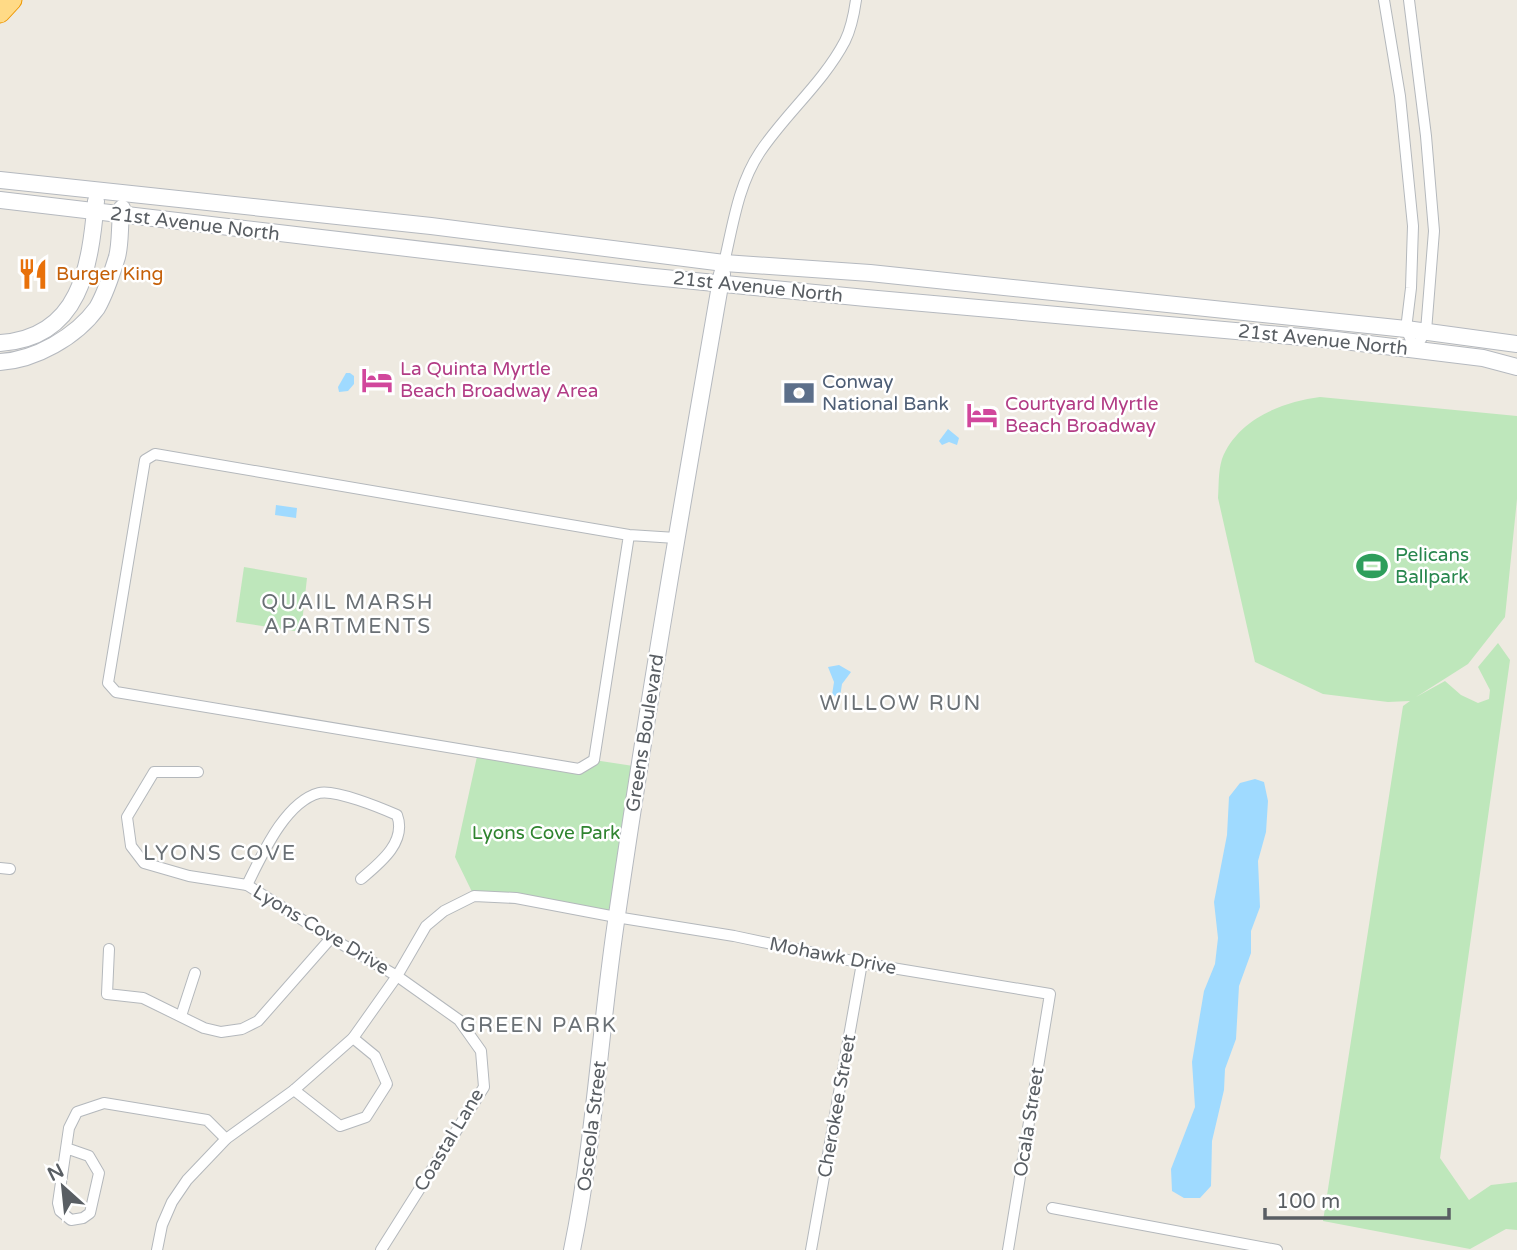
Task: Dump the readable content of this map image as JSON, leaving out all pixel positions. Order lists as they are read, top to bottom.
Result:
{
  "streets": {
    "main road": ["21st Avenue North", "Greens Boulevard", "Osceola Street"],
    "street": [
      "Lyons Cove Drive",
      "Mohawk Drive",
      "Cherokee Street",
      "Ocala Street",
      "Coastal Lane"
    ]
  },
  "crossings": [
    ["21st Avenue North", "Greens Boulevard"],
    ["Greens Boulevard", "Mohawk Drive"],
    ["Greens Boulevard", "Osceola Street"],
    ["Lyons Cove Drive", "Coastal Lane"],
    ["Mohawk Drive", "Cherokee Street"],
    ["Mohawk Drive", "Ocala Street"],
    ["Mohawk Drive", "Osceola Street"]
  ],
  "districts": [
    "QUAIL MARSH APARTMENTS",
    "WILLOW RUN",
    "LYONS COVE",
    "GREEN PARK"
  ],
  "parks": ["Lyons Cove Park"],
  "places": {
    "restaurant": ["Burger King"],
    "hotel": ["La Quinta Myrtle Beach Broadway Area", "Courtyard Myrtle Beach Broadway"],
    "bank": ["Conway National Bank"],
    "sports": ["Pelicans Ballpark"]
  },
  "scale_bar": "100 m",
  "north": "top left"
}
